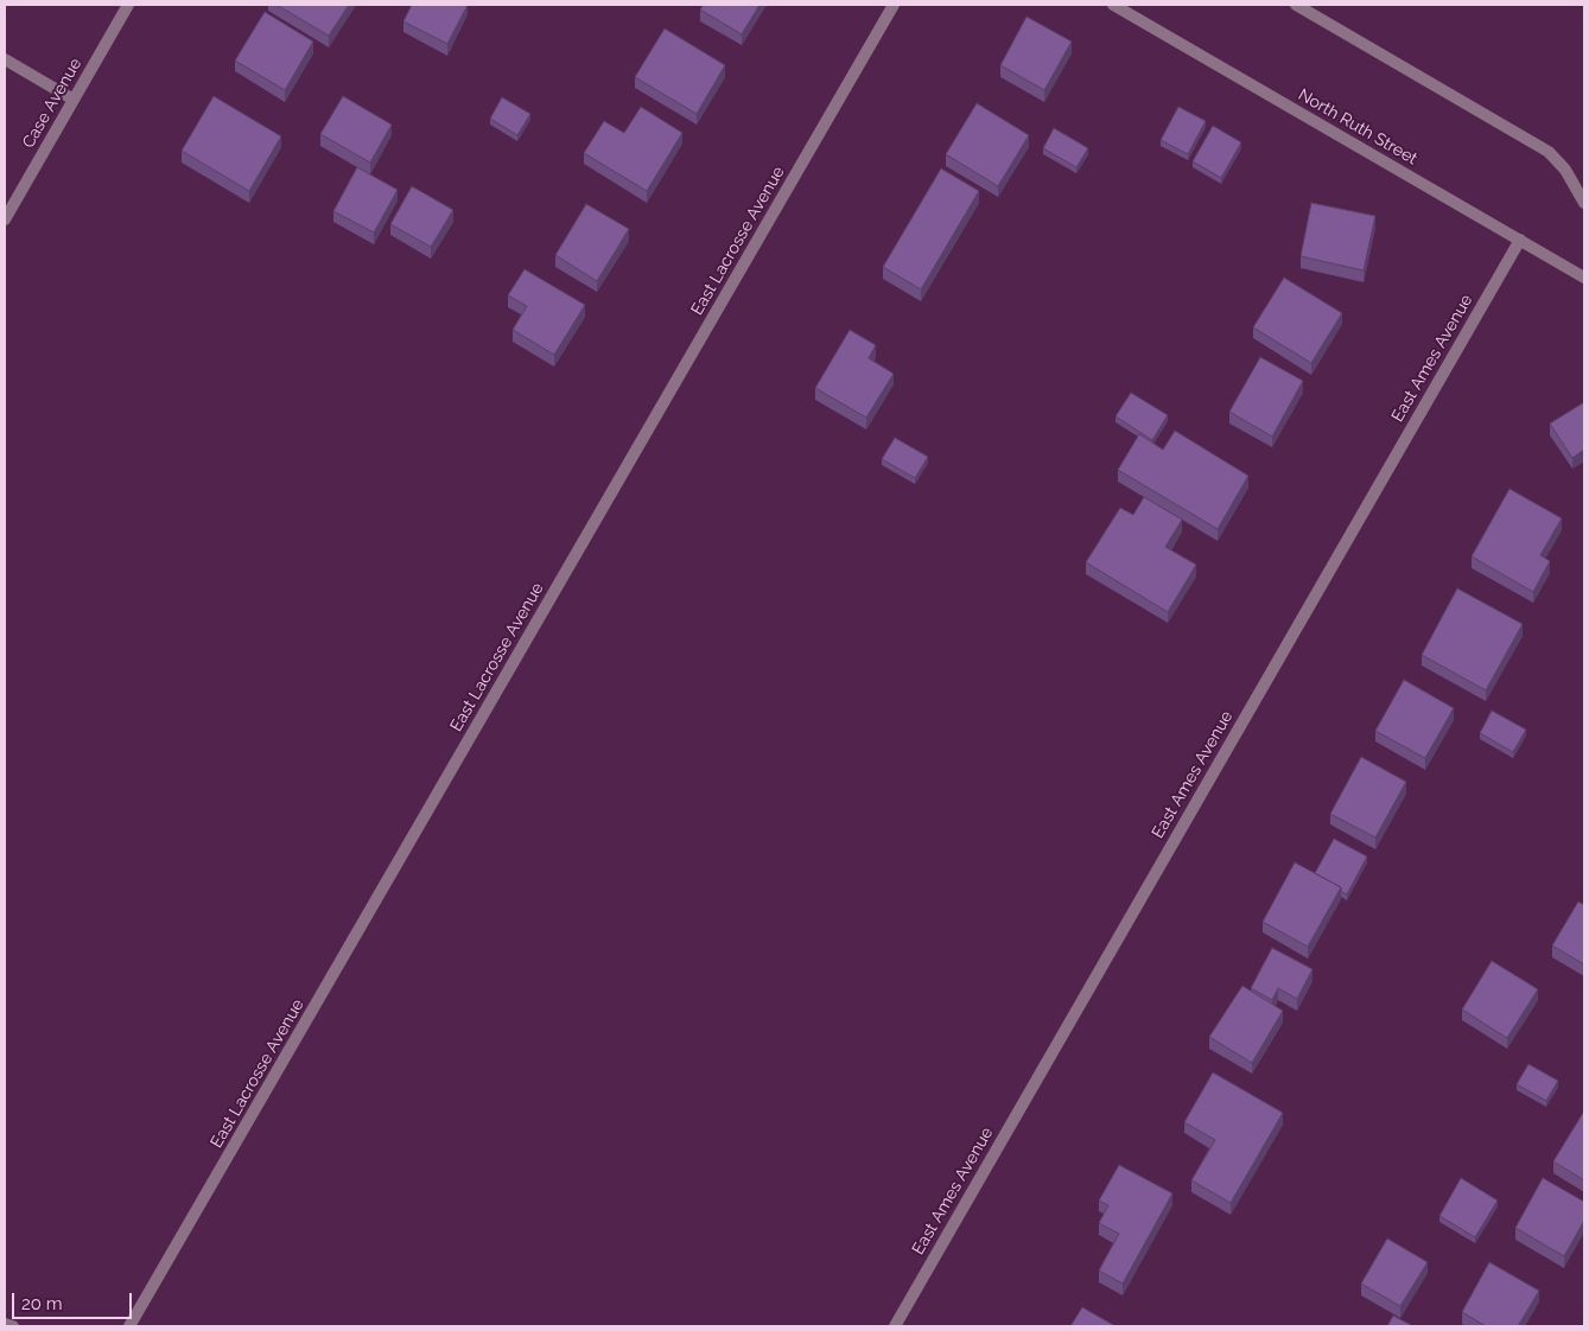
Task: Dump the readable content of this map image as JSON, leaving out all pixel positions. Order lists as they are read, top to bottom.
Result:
{
  "streets": {
    "street": [
      "Case Avenue",
      "North Ruth Street",
      "East Lacrosse Avenue",
      "East Ames Avenue"
    ]
  },
  "crossings": [
    ["North Ruth Street", "East Ames Avenue"]
  ],
  "scale_bar": "20 m"
}
